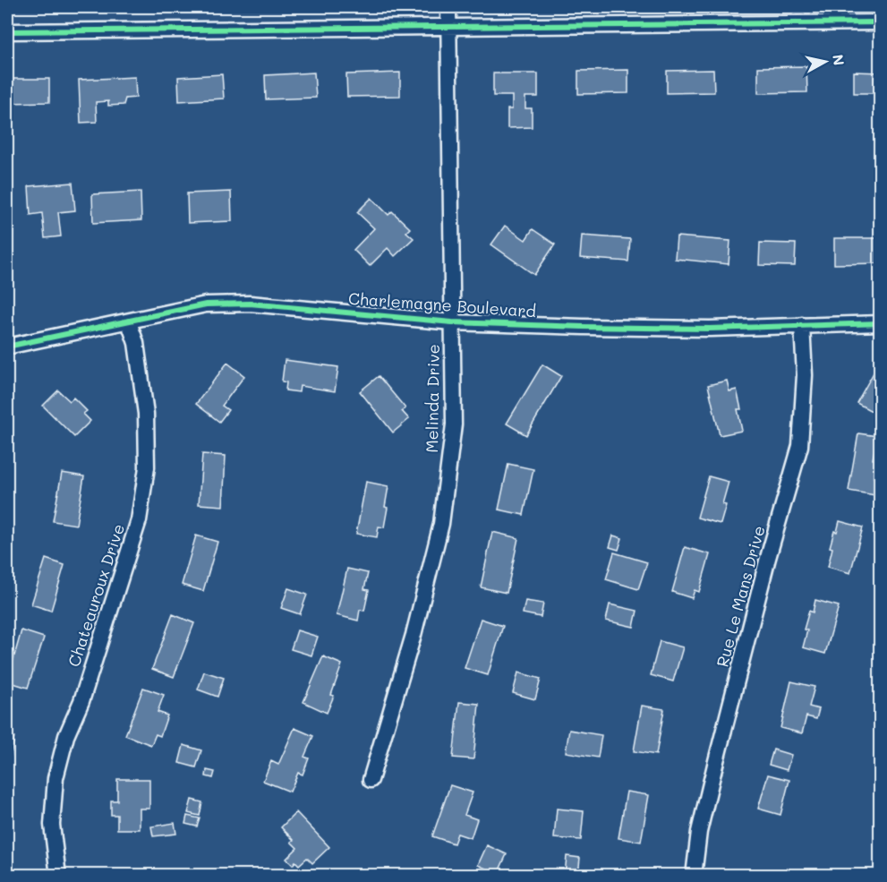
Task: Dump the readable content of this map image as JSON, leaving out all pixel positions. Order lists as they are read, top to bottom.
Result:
{
  "streets": {
    "street": [
      "Charlemagne Boulevard",
      "Melinda Drive",
      "Chateauroux Drive",
      "Rue Le Mans Drive"
    ]
  },
  "crossings": [
    ["Charlemagne Boulevard", "Melinda Drive"],
    ["Charlemagne Boulevard", "Chateauroux Drive"],
    ["Charlemagne Boulevard", "Rue Le Mans Drive"]
  ],
  "north": "right"
}
